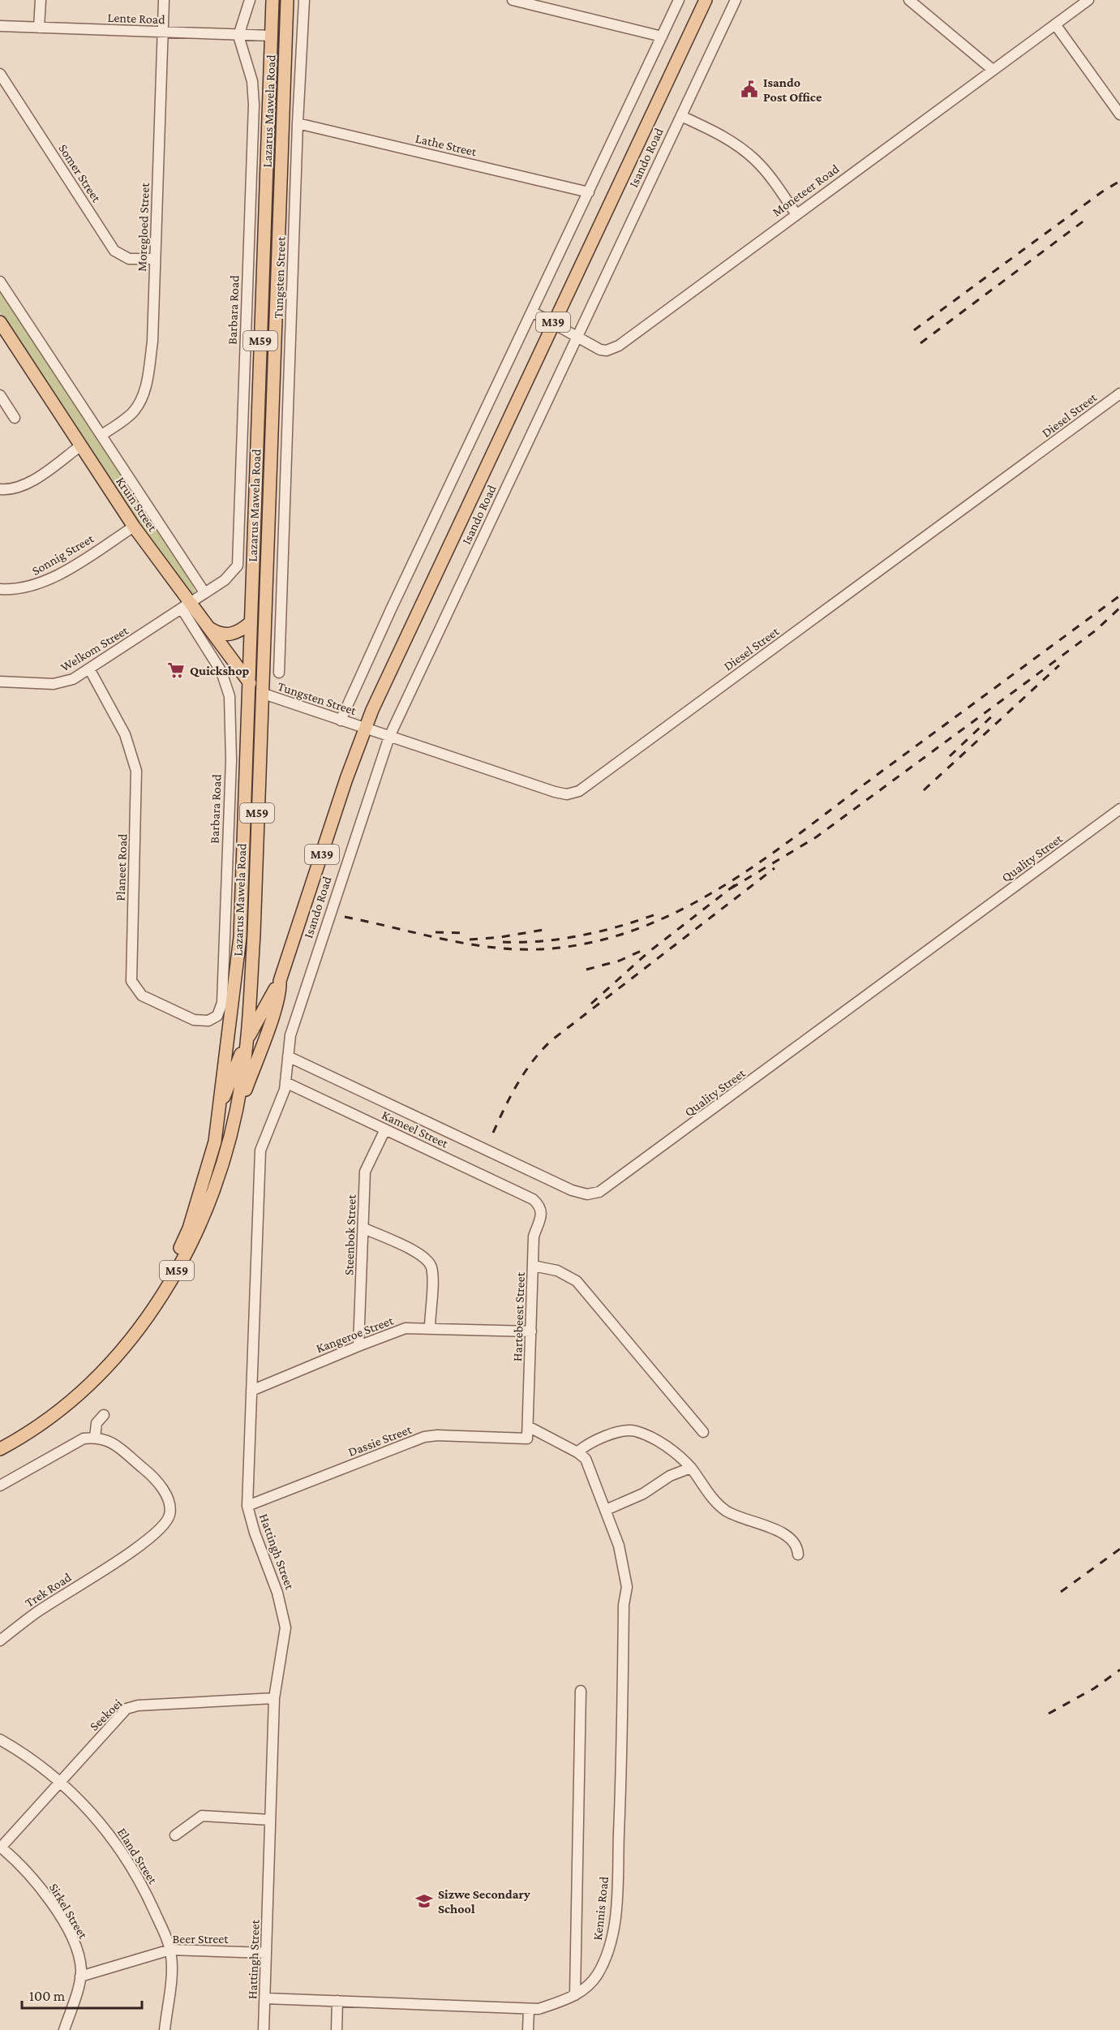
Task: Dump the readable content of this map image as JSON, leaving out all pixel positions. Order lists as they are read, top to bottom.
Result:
{
  "streets": {
    "main road": [
      "Lazarus Mawela Road",
      "Isando Road",
      "M39",
      "M59",
      "Kruin Street"
    ],
    "street": [
      "Lente Road",
      "Lathe Street",
      "Somer Street",
      "Moneteer Road",
      "Moregloed Street",
      "Tungsten Street",
      "Barbara Road",
      "Diesel Street",
      "Sonnig Street",
      "Welkom Street",
      "Quality Street",
      "Planeet Road",
      "Kameel Street",
      "Steenbok Street",
      "Hartebeest Street",
      "Kangeroe Street",
      "Dassie Street",
      "Hattingh Street",
      "Trek Road",
      "Seekoei",
      "Eland Street",
      "Kennis Road",
      "Sirkel Street",
      "Beer Street"
    ]
  },
  "crossings": [
    ["Lente Road", "Lazarus Mawela Road"],
    ["Lente Road", "Moregloed Street"],
    ["Lente Road", "Barbara Road"],
    ["Lazarus Mawela Road", "Isando Road"],
    ["Lazarus Mawela Road", "Tungsten Street"],
    ["Lazarus Mawela Road", "M39"],
    ["Lazarus Mawela Road", "Kruin Street"],
    ["Lathe Street", "Tungsten Street"],
    ["Isando Road", "Moneteer Road"],
    ["Isando Road", "Tungsten Street"],
    ["Isando Road", "M39"],
    ["Isando Road", "Diesel Street"],
    ["Isando Road", "Quality Street"],
    ["Isando Road", "Hattingh Street"],
    ["Somer Street", "Moregloed Street"],
    ["Moregloed Street", "Kruin Street"],
    ["Tungsten Street", "Diesel Street"],
    ["Tungsten Street", "Kruin Street"],
    ["Barbara Road", "Kruin Street"],
    ["Barbara Road", "Welkom Street"],
    ["Barbara Road", "Planeet Road"],
    ["Kruin Street", "Sonnig Street"],
    ["Kruin Street", "Welkom Street"],
    ["Welkom Street", "Planeet Road"],
    ["Quality Street", "Hattingh Street"],
    ["Kameel Street", "Steenbok Street"],
    ["Kameel Street", "Hartebeest Street"],
    ["Kameel Street", "Hattingh Street"],
    ["Steenbok Street", "Kangeroe Street"],
    ["Hartebeest Street", "Kangeroe Street"],
    ["Hartebeest Street", "Dassie Street"],
    ["Kangeroe Street", "Hattingh Street"],
    ["Dassie Street", "Hattingh Street"],
    ["Hattingh Street", "Seekoei"],
    ["Hattingh Street", "Kennis Road"],
    ["Hattingh Street", "Beer Street"],
    ["Seekoei", "Eland Street"],
    ["Seekoei", "Sirkel Street"],
    ["Eland Street", "Beer Street"],
    ["Sirkel Street", "Beer Street"]
  ],
  "places": {
    "public building": ["Isando Post Office"],
    "supermarket": ["Quickshop"],
    "school or university": ["Sizwe Secondary School"]
  },
  "scale_bar": "100 m"
}
